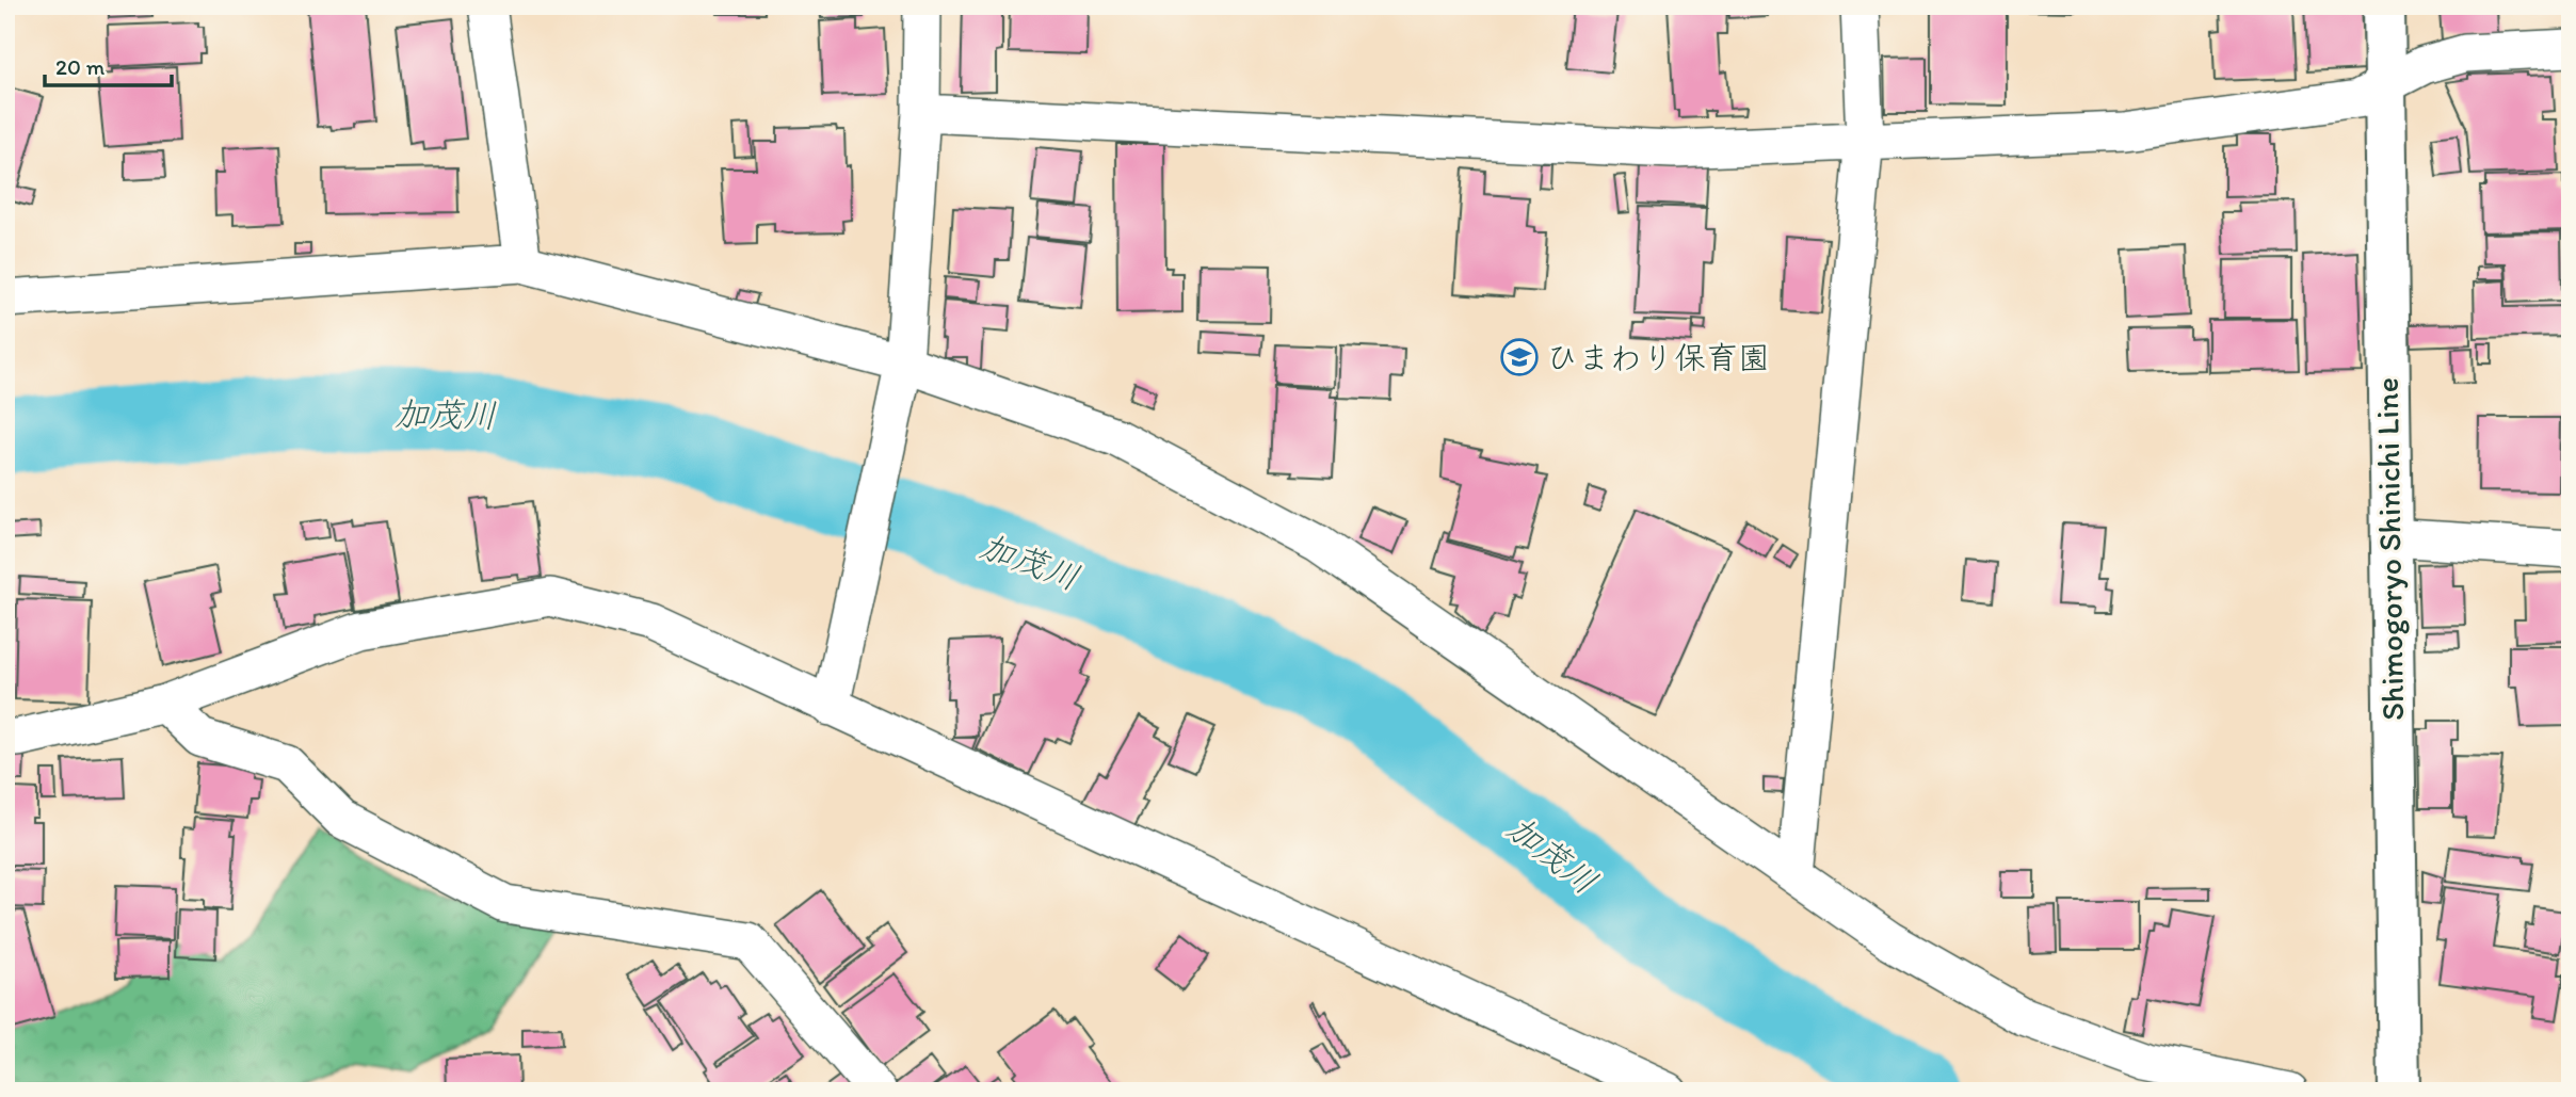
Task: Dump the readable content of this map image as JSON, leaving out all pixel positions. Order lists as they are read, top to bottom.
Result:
{
  "streets": {
    "main road": ["Shimogoryo Shinichi Line"]
  },
  "water": ["加茂川"],
  "places": {
    "school or university": ["ひまわり保育園"]
  },
  "scale_bar": "20 m"
}
